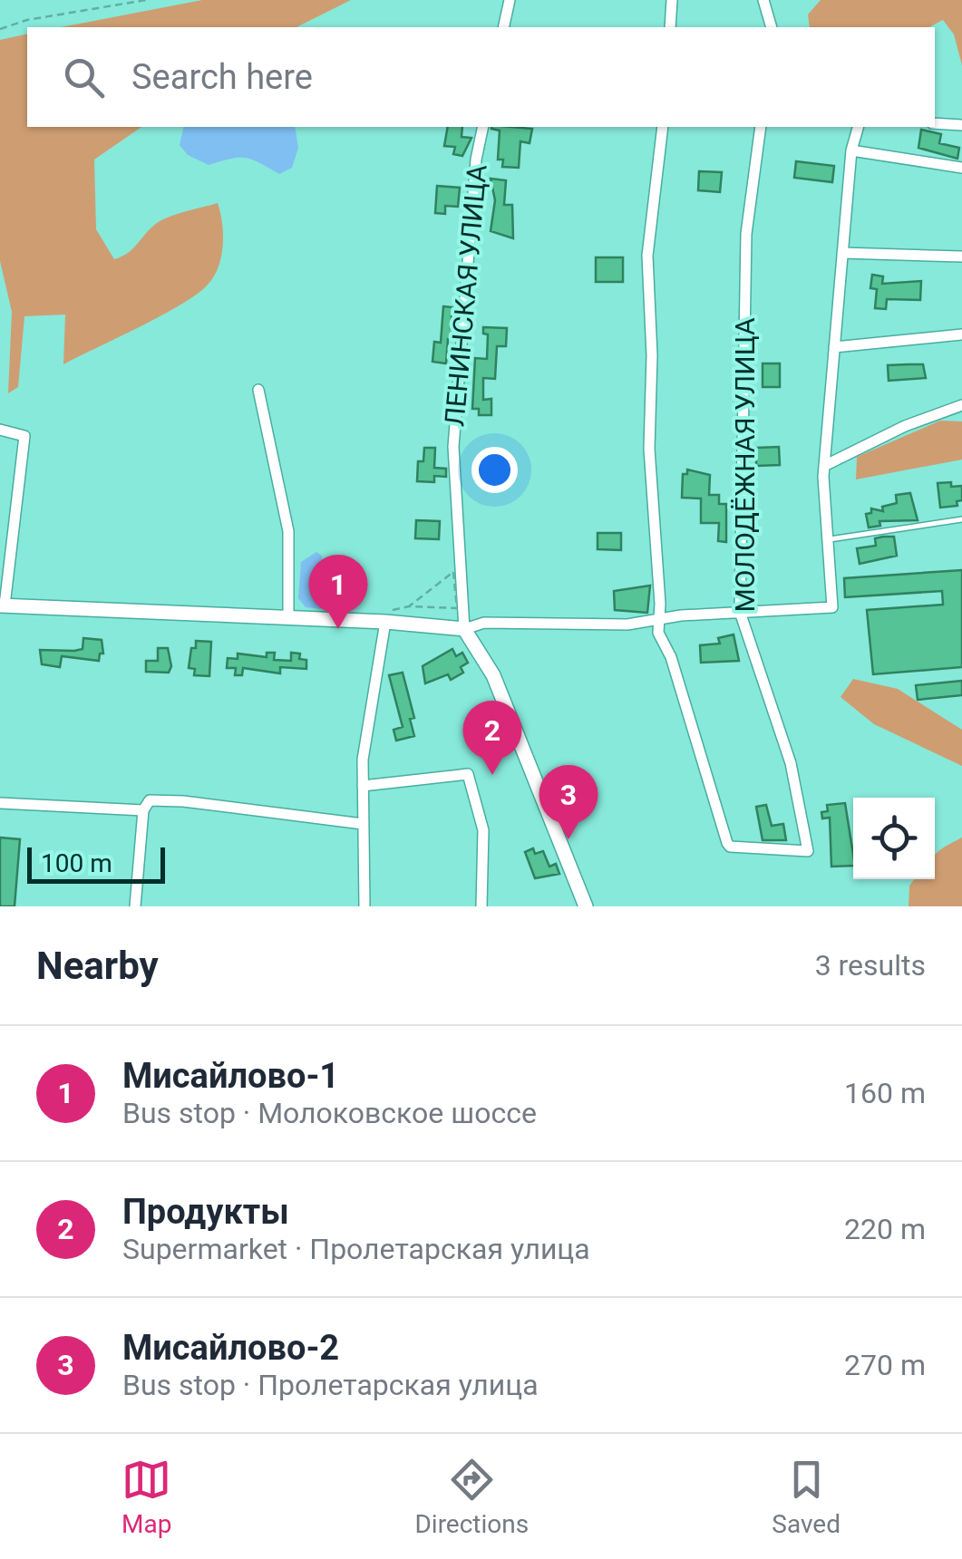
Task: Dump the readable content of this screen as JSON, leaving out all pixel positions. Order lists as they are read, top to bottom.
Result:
{
  "streets": {
    "street": ["ЛЕНИНСКАЯ УЛИЦА", "МОЛОДЁЖНАЯ УЛИЦА"]
  },
  "scale_bar": "100 m",
  "page": {
    "search": "Search here",
    "pins": ["1", "2", "3"],
    "scale": "100 m",
    "heading": ["Nearby", "3 results"],
    "list": [
      {
        "mark": "1",
        "name": "Мисайлово-1",
        "note": "Bus stop · Молоковское шоссе",
        "value": "160 m"
      },
      {
        "mark": "2",
        "name": "Продукты",
        "note": "Supermarket · Пролетарская улица",
        "value": "220 m"
      },
      {
        "mark": "3",
        "name": "Мисайлово-2",
        "note": "Bus stop · Пролетарская улица",
        "value": "270 m"
      }
    ],
    "nav": ["Map", "Directions", "Saved"]
  }
}
